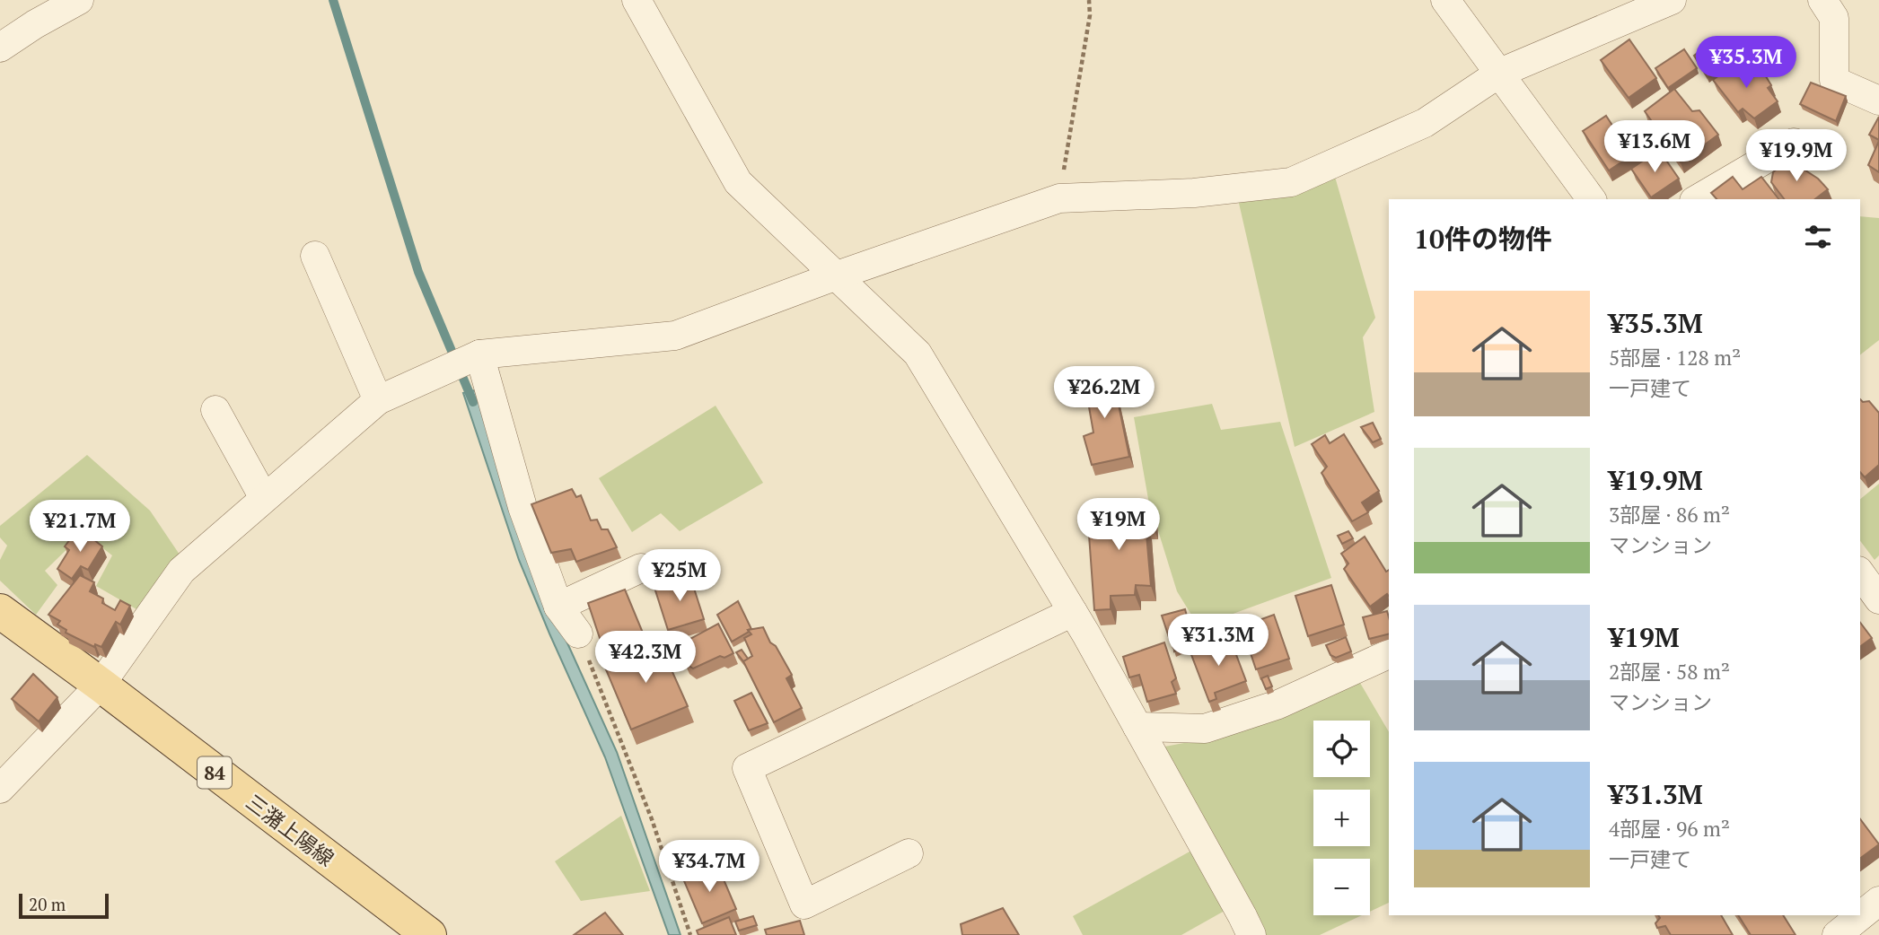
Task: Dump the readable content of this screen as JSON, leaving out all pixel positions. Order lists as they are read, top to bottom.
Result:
{
  "streets": {
    "main road": ["84", "三潴上陽線"]
  },
  "scale_bar": "20 m",
  "page": {
    "price": [
      "¥35.3M",
      "¥13.6M",
      "¥19.9M",
      "¥26.2M",
      "¥19M",
      "¥21.7M",
      "¥25M",
      "¥31.3M",
      "¥42.3M",
      "¥34.7M"
    ],
    "heading": "10件の物件",
    "list": [
      {
        "name": "¥35.3M",
        "note": "5部屋 · 128 m² · 一戸建て"
      },
      {
        "name": "¥19.9M",
        "note": "3部屋 · 86 m² · マンション"
      },
      {
        "name": "¥19M",
        "note": "2部屋 · 58 m² · マンション"
      },
      {
        "name": "¥31.3M",
        "note": "4部屋 · 96 m² · 一戸建て"
      }
    ],
    "map_buttons": ["+", "−"],
    "scale": "20 m"
  }
}
